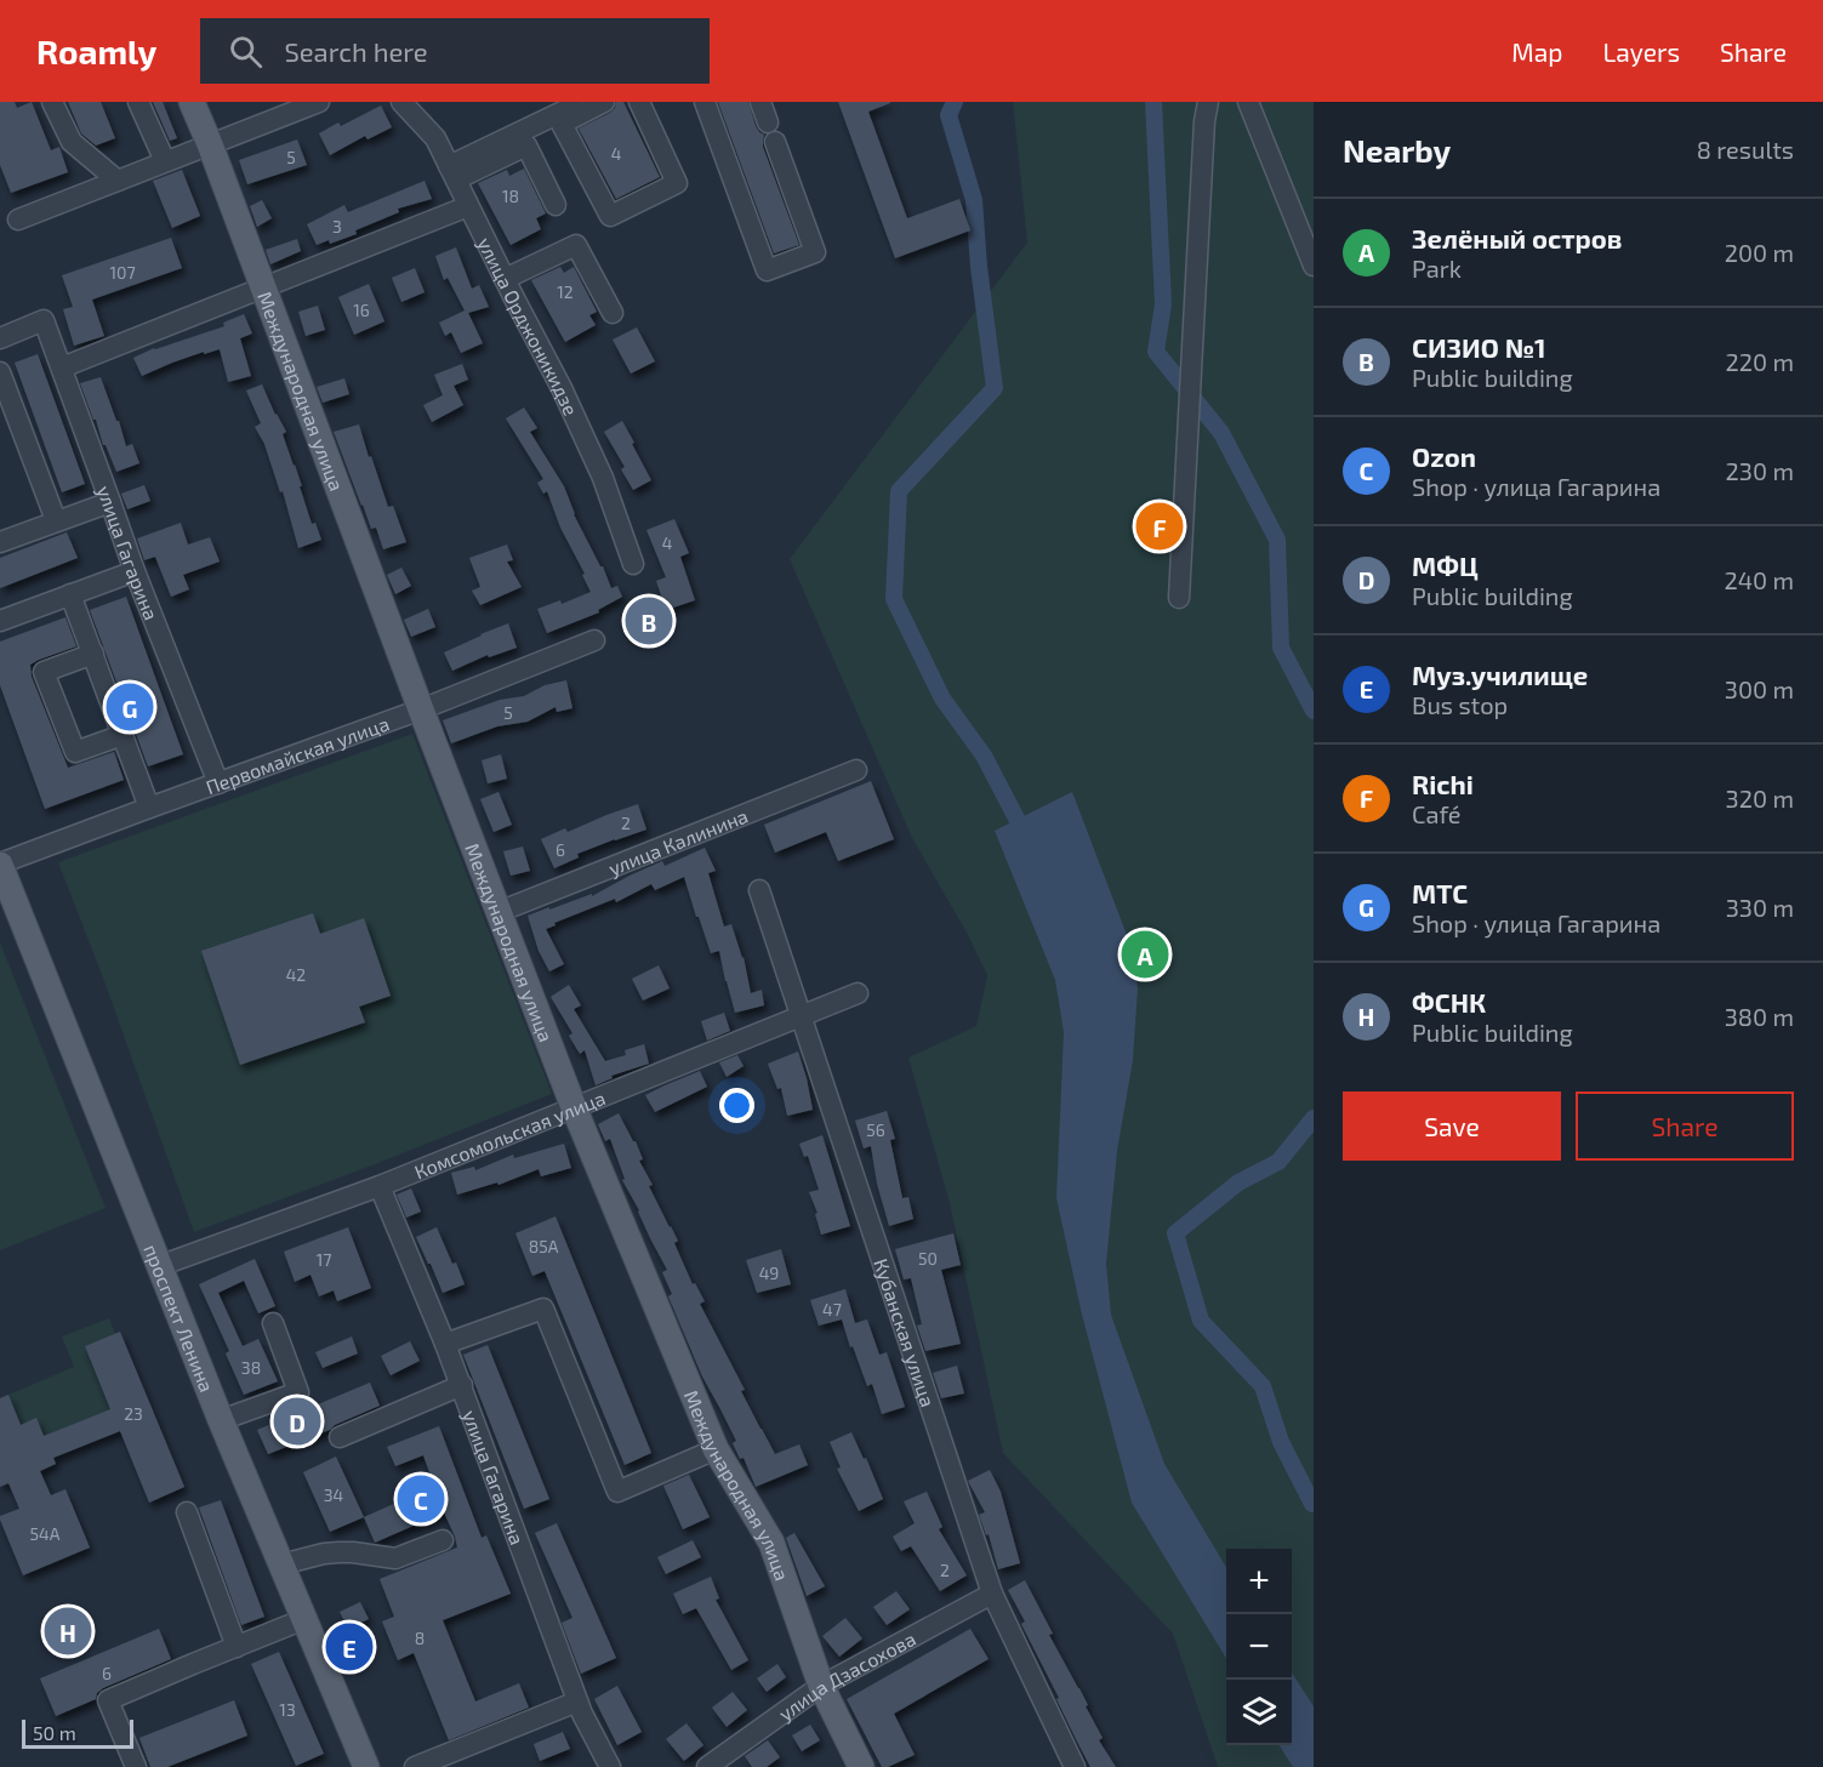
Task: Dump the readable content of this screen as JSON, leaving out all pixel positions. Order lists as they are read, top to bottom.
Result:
{
  "streets": {
    "main road": ["Международная улица", "проспект Ленина"],
    "street": [
      "улица Орджоникидзе",
      "улица Гагарина",
      "Первомайская улица",
      "улица Калинина",
      "Комсомольская улица",
      "Кубанская улица",
      "улица Дзасохова"
    ]
  },
  "crossings": [
    ["Международная улица", "Первомайская улица"],
    ["Международная улица", "улица Калинина"],
    ["Международная улица", "Комсомольская улица"],
    ["Международная улица", "улица Дзасохова"],
    ["улица Гагарина", "Первомайская улица"],
    ["улица Гагарина", "Комсомольская улица"],
    ["Первомайская улица", "проспект Ленина"],
    ["Комсомольская улица", "проспект Ленина"],
    ["Комсомольская улица", "Кубанская улица"],
    ["Кубанская улица", "улица Дзасохова"]
  ],
  "house_numbers": [
    "4",
    "5",
    "18",
    "3",
    "107",
    "12",
    "16",
    "4",
    "5",
    "2",
    "6",
    "42",
    "56",
    "85А",
    "50",
    "17",
    "49",
    "47",
    "38",
    "23",
    "34",
    "54А",
    "2",
    "8",
    "6",
    "13"
  ],
  "scale_bar": "50 m",
  "page": {
    "header": "Roamly",
    "search": "Search here",
    "nav": ["Map", "Layers", "Share"],
    "heading": ["Nearby", "8 results"],
    "list": [
      {
        "mark": "A",
        "name": "Зелёный остров",
        "note": "Park",
        "value": "200 m"
      },
      {
        "mark": "B",
        "name": "СИЗИО №1",
        "note": "Public building",
        "value": "220 m"
      },
      {
        "mark": "C",
        "name": "Ozon",
        "note": "Shop · улица Гагарина",
        "value": "230 m"
      },
      {
        "mark": "D",
        "name": "МФЦ",
        "note": "Public building",
        "value": "240 m"
      },
      {
        "mark": "E",
        "name": "Муз.училище",
        "note": "Bus stop",
        "value": "300 m"
      },
      {
        "mark": "F",
        "name": "Richi",
        "note": "Café",
        "value": "320 m"
      },
      {
        "mark": "G",
        "name": "МТС",
        "note": "Shop · улица Гагарина",
        "value": "330 m"
      },
      {
        "mark": "H",
        "name": "ФСНК",
        "note": "Public building",
        "value": "380 m"
      }
    ],
    "pins": [
      "F",
      "B",
      "G",
      "A",
      "D",
      "C",
      "H",
      "E"
    ],
    "buttons": ["Save", "Share"],
    "map_buttons": ["+", "−"],
    "scale": "50 m"
  }
}
